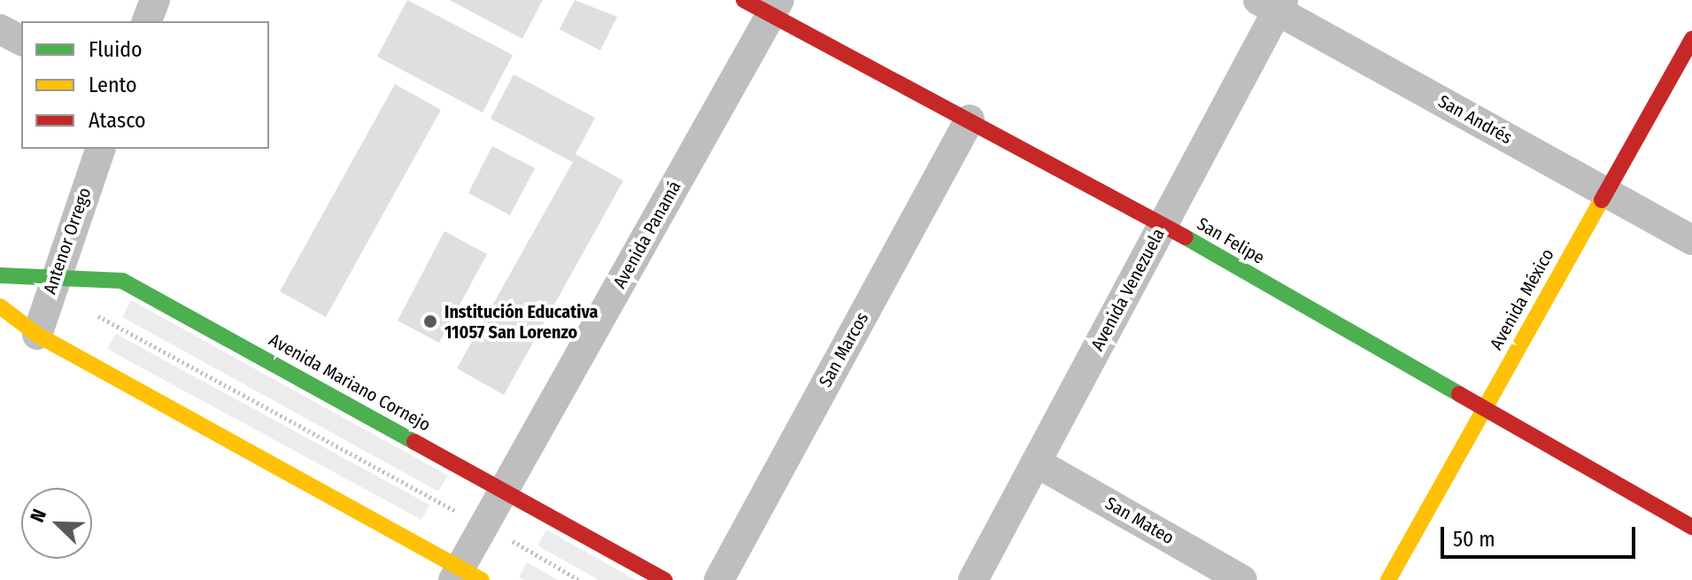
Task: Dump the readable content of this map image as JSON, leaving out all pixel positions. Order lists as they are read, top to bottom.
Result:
{
  "streets": {
    "street": [
      "San Andrés",
      "Avenida Panamá",
      "Antenor Orrego",
      "San Felipe",
      "Avenida Venezuela",
      "Avenida México",
      "San Marcos",
      "Avenida Mariano Cornejo",
      "San Mateo"
    ]
  },
  "crossings": [
    ["San Andrés", "Avenida Venezuela"],
    ["San Andrés", "Avenida México"],
    ["Avenida Panamá", "San Felipe"],
    ["Avenida Panamá", "Avenida Mariano Cornejo"],
    ["Antenor Orrego", "Avenida Mariano Cornejo"],
    ["San Felipe", "Avenida Venezuela"],
    ["San Felipe", "Avenida México"],
    ["San Felipe", "San Marcos"],
    ["Avenida Venezuela", "San Mateo"]
  ],
  "places": ["Institución Educativa 11057 San Lorenzo"],
  "legend": ["Fluido", "Lento", "Atasco"],
  "scale_bar": "50 m",
  "north": "top left"
}
